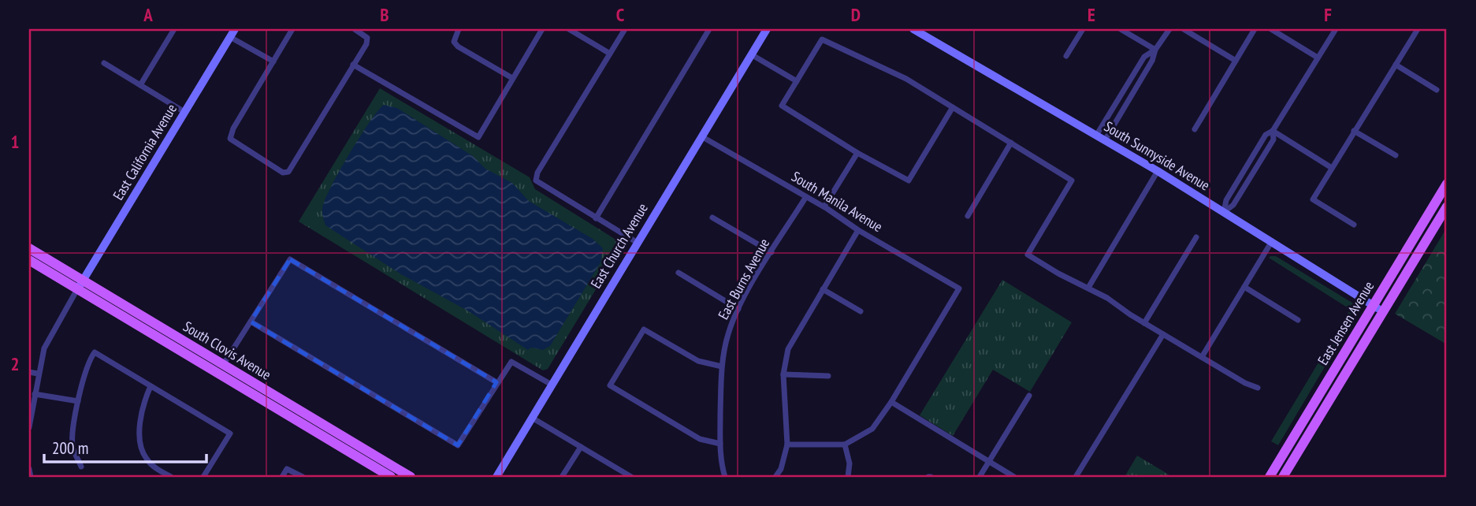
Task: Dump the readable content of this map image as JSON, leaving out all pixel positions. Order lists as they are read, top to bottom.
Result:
{
  "streets": {
    "main road": ["East Jensen Avenue", "South Clovis Avenue"],
    "street": [
      "East California Avenue",
      "South Sunnyside Avenue",
      "South Manila Avenue",
      "East Church Avenue",
      "East Burns Avenue"
    ]
  },
  "crossings": [
    ["East California Avenue", "South Clovis Avenue"],
    ["South Sunnyside Avenue", "East Jensen Avenue"],
    ["South Manila Avenue", "East Church Avenue"],
    ["South Manila Avenue", "East Burns Avenue"]
  ],
  "scale_bar": "200 m",
  "grid": {
    "columns": [
      "A",
      "B",
      "C",
      "D",
      "E",
      "F"
    ],
    "rows": ["1", "2"]
  }
}
